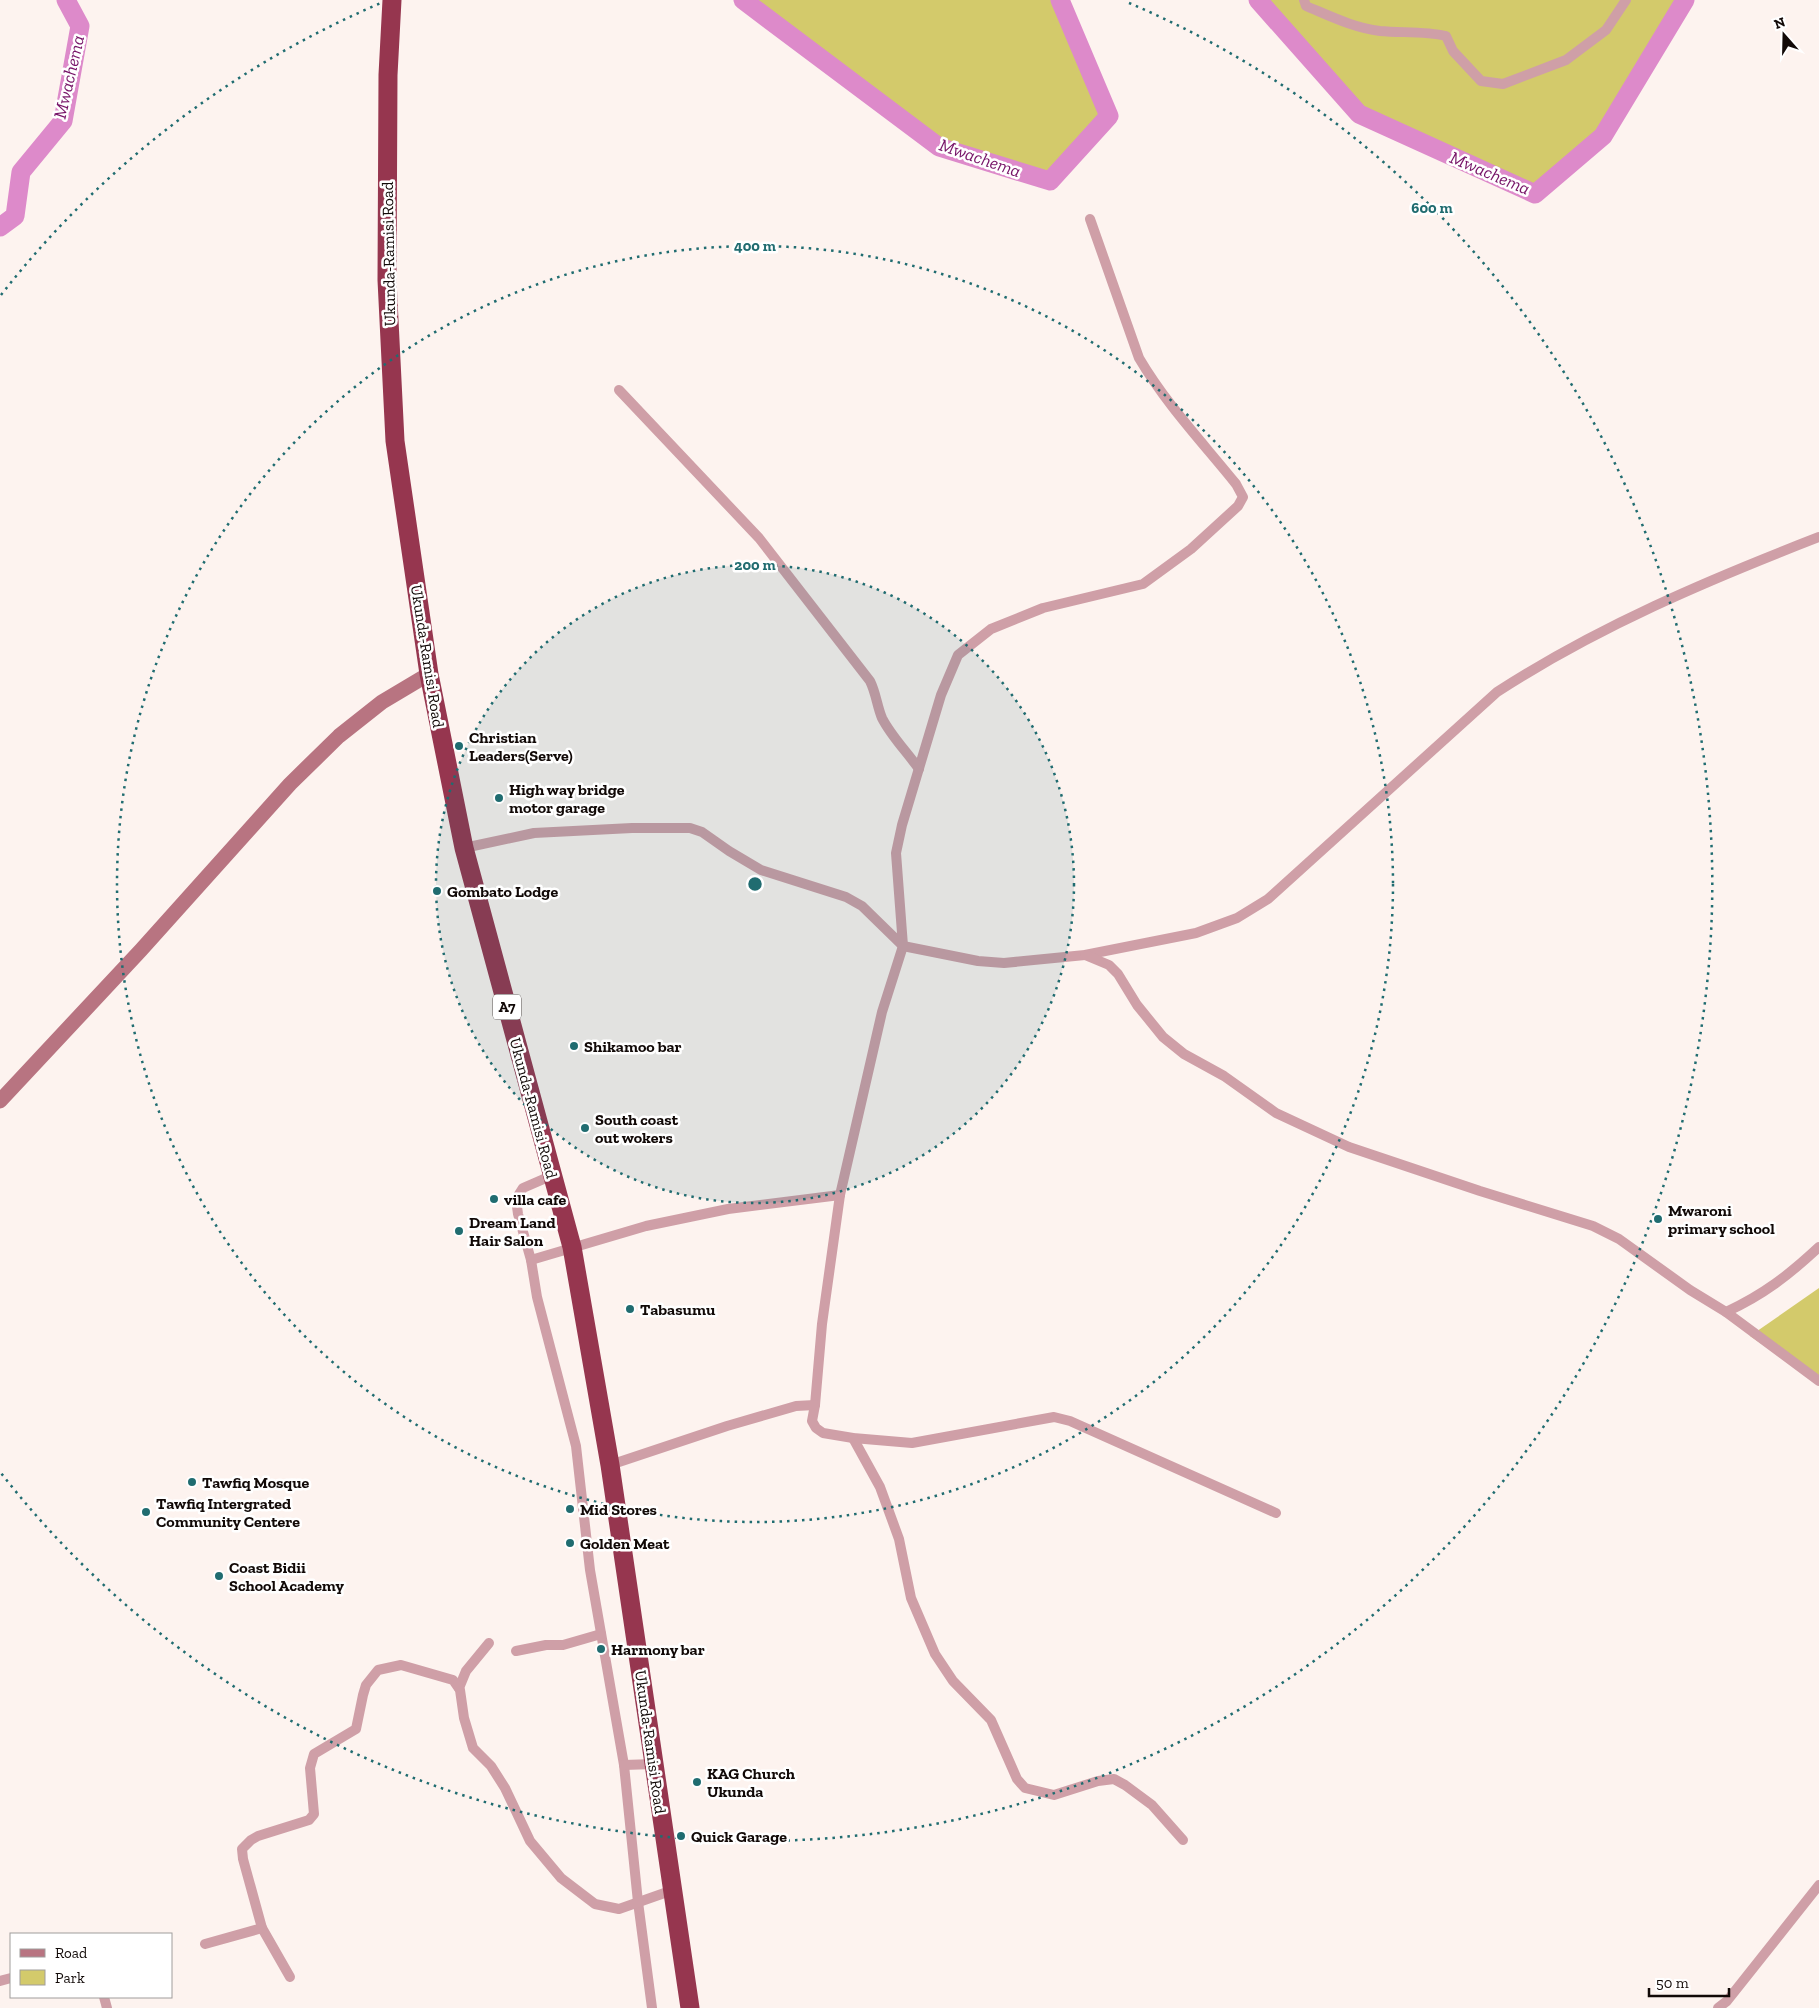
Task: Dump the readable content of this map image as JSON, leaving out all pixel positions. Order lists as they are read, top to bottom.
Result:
{
  "streets": {
    "highway": ["Ukunda-Ramisi Road", "A7"]
  },
  "water": ["Mwachema"],
  "places": [
    "Christian Leaders(Serve)",
    "High way bridge motor garage",
    "Gombato Lodge",
    "Shikamoo bar",
    "South coast out wokers",
    "villa cafe",
    "Mwaroni primary school",
    "Dream Land Hair Salon",
    "Tabasumu",
    "Tawfiq Mosque",
    "Mid Stores",
    "Tawfiq Intergrated Community Centere",
    "Golden Meat",
    "Coast Bidii School Academy",
    "Harmony bar",
    "KAG Church Ukunda",
    "Quick Garage"
  ],
  "legend": ["Road", "Park"],
  "scale_bar": "50 m",
  "north": "top",
  "rings": ["600 m", "400 m", "200 m"]
}
